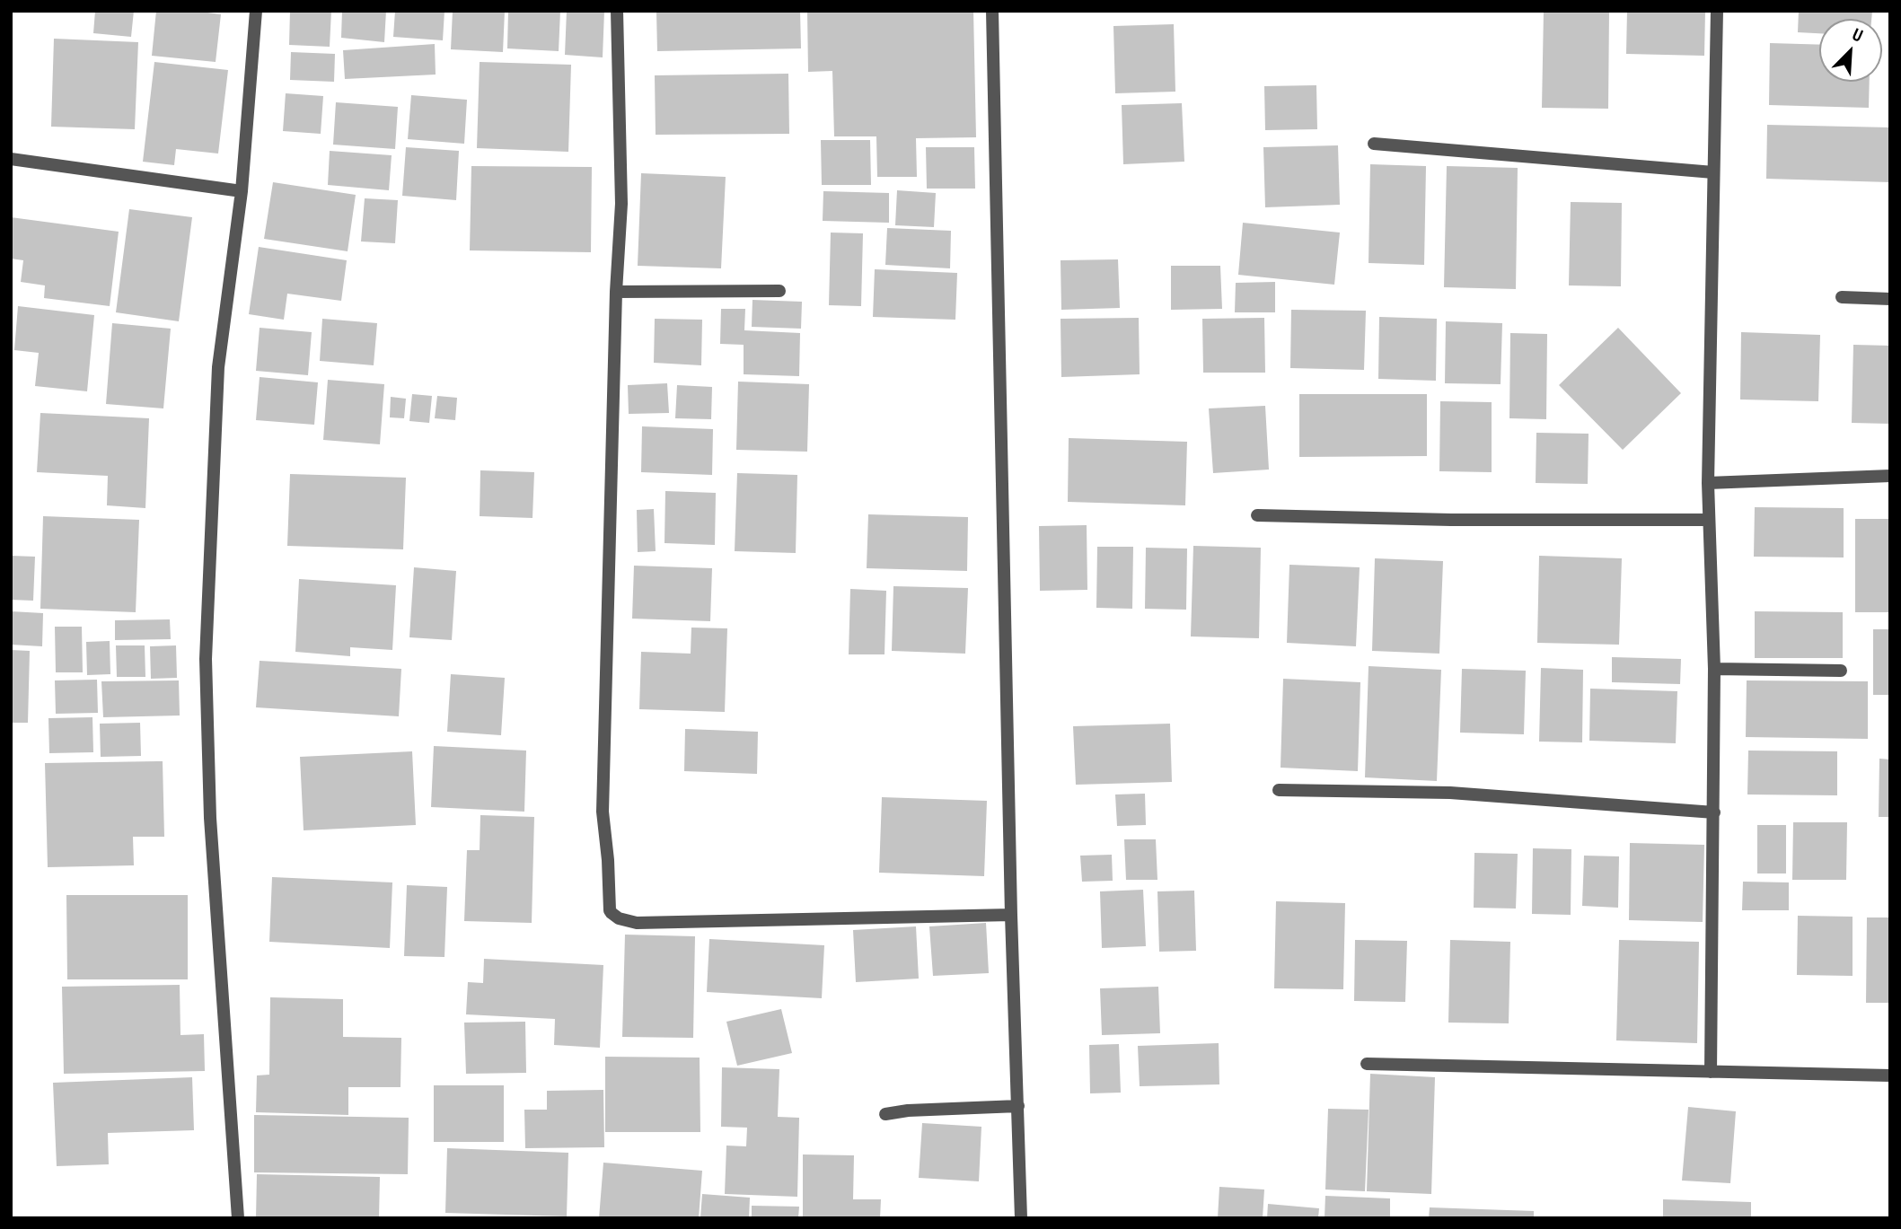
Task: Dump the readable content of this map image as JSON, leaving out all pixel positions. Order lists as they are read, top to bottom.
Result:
{
  "north": "top right"
}
